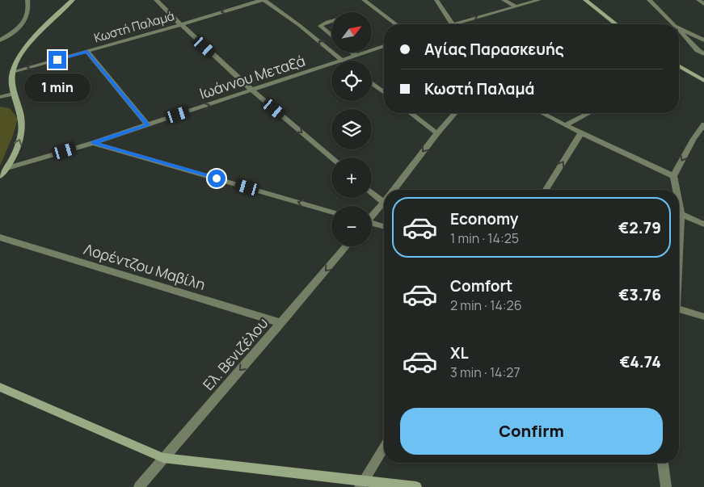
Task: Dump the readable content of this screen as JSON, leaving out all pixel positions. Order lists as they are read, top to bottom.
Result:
{
  "streets": {
    "street": [
      "Κωστή Παλαμά",
      "Ιωάννου Μεταξά",
      "Λορέντζου Μαβίλη",
      "Ελ. Βενιζέλου"
    ]
  },
  "crossings": [
    ["Λορέντζου Μαβίλη", "Ελ. Βενιζέλου"]
  ],
  "one_way": ["Κωστή Παλαμά", "Ελ. Βενιζέλου"],
  "north": "top right",
  "page": {
    "map_buttons": ["+", "−"],
    "banner": ["Αγίας Παρασκευής", "Κωστή Παλαμά"],
    "bubble": "1 min",
    "list": [
      {
        "name": "Economy",
        "note": "1 min · 14:25",
        "value": "€2.79"
      },
      {
        "name": "Comfort",
        "note": "2 min · 14:26",
        "value": "€3.76"
      },
      {
        "name": "XL",
        "note": "3 min · 14:27",
        "value": "€4.74"
      }
    ],
    "buttons": "Confirm"
  }
}
